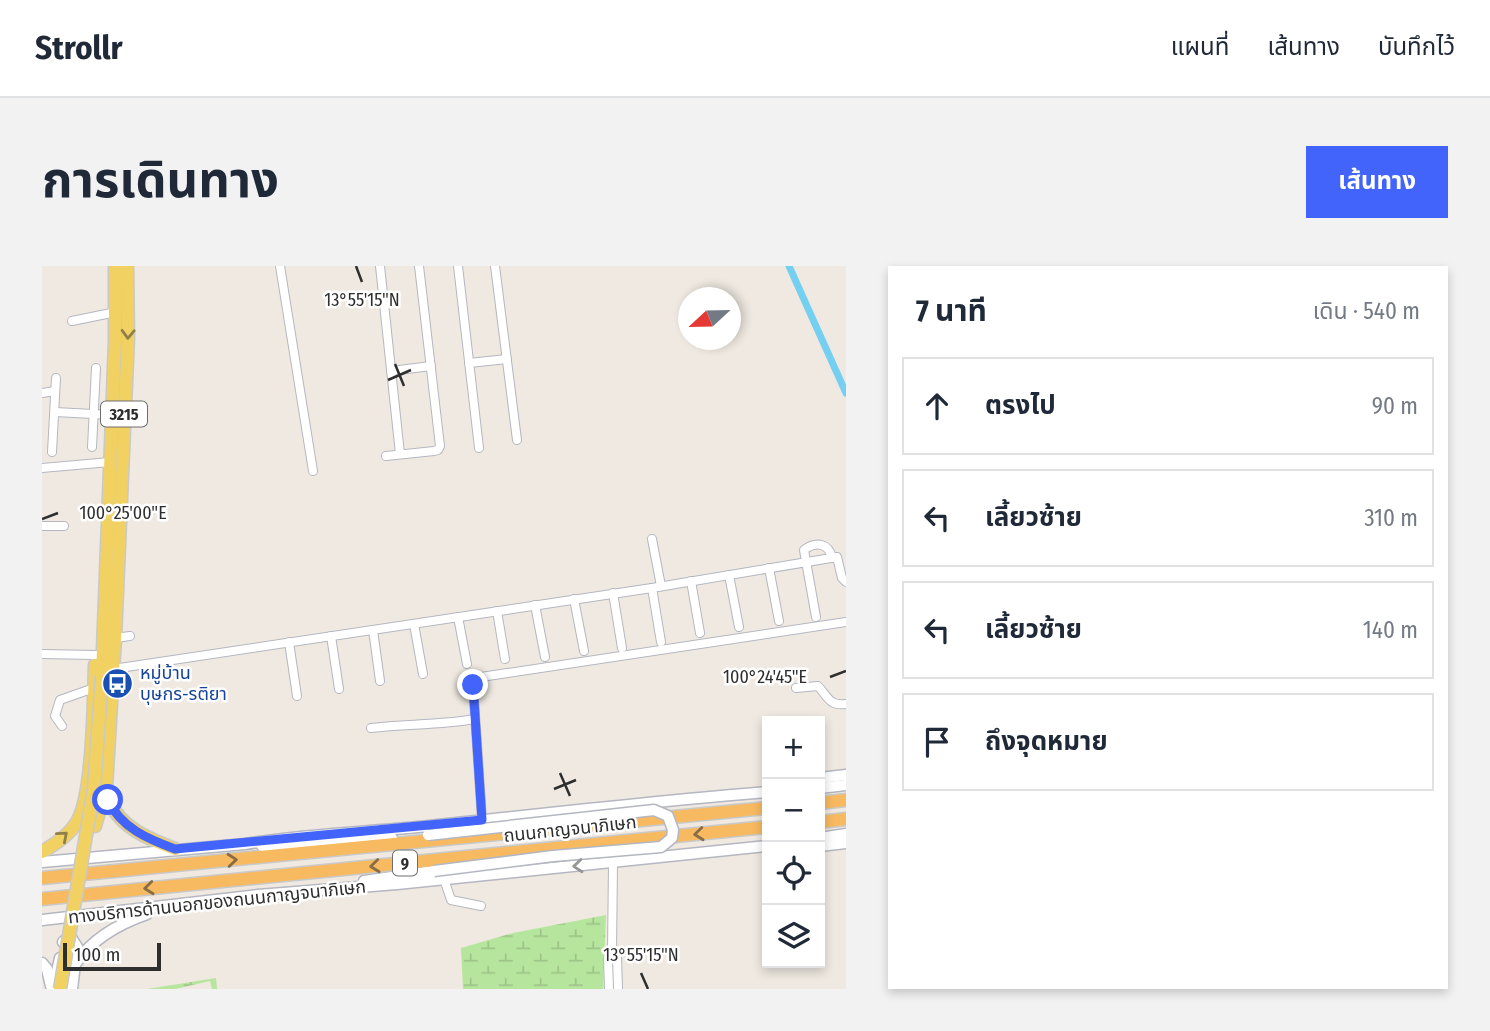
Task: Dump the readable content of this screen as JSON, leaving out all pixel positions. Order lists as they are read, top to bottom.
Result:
{
  "streets": {
    "highway": ["ถนนกาญจนาภิเษก", "9"],
    "main road": ["3215", "ทางบริการด้านนอกของถนนกาญจนาภิเษก"]
  },
  "places": {
    "bus stop": ["หมู่บ้าน บุษกร-รติยา"]
  },
  "scale_bar": "100 m",
  "north": "left",
  "page": {
    "header": "Strollr",
    "nav": ["แผนที่", "เส้นทาง", "บันทึกไว้"],
    "title": "การเดินทาง",
    "buttons": "เส้นทาง",
    "heading": ["7 นาที", "เดิน · 540 m"],
    "list": [
      ["ตรงไป", "90 m"],
      ["เลี้ยวซ้าย", "310 m"],
      ["เลี้ยวซ้าย", "140 m"],
      "ถึงจุดหมาย"
    ],
    "map_buttons": ["+", "−"],
    "scale": "100 m"
  },
  "coordinates": ["13°55'15\"N", "100°25'00\"E", "100°24'45\"E"]
}
